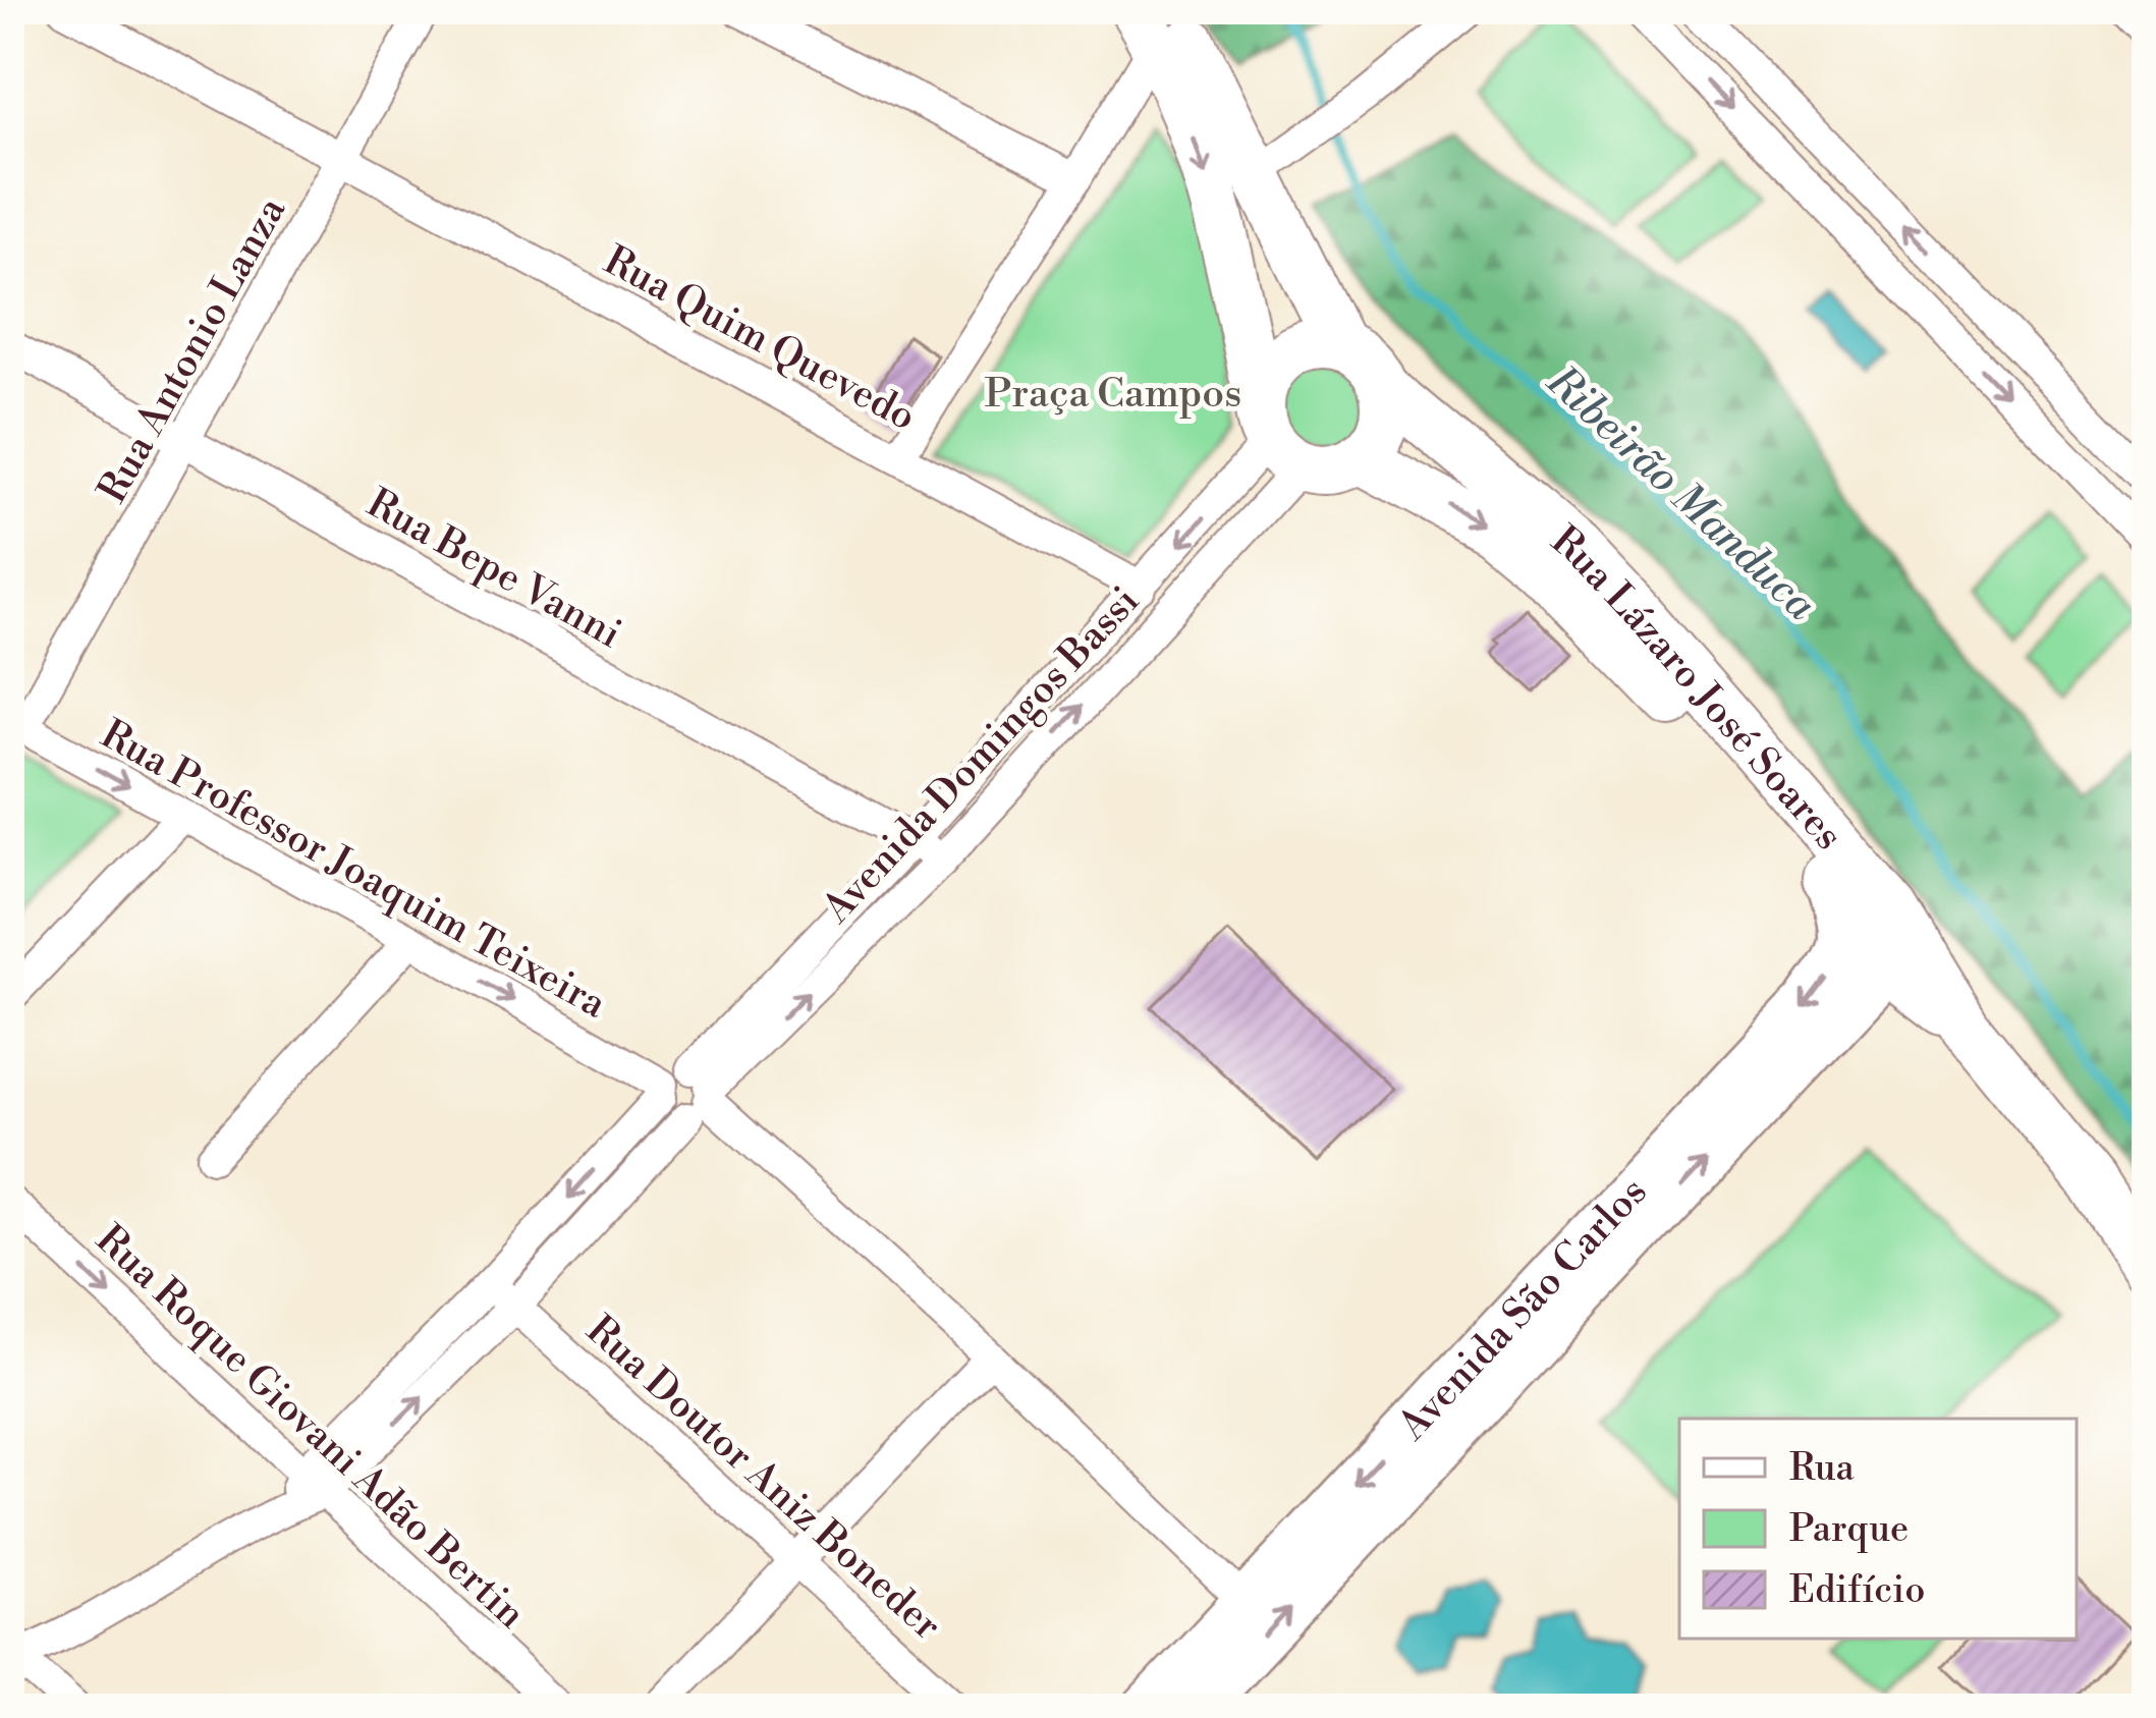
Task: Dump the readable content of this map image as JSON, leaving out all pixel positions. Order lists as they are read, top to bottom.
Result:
{
  "streets": {
    "main road": ["Rua Lázaro José Soares", "Avenida São Carlos"],
    "street": [
      "Rua Quim Quevedo",
      "Rua Antonio Lanza",
      "Rua Bepe Vanni",
      "Avenida Domingos Bassi",
      "Rua Professor Joaquim Teixeira",
      "Rua Roque Giovani Adão Bertin",
      "Rua Doutor Aniz Boneder"
    ]
  },
  "crossings": [
    ["Rua Quim Quevedo", "Rua Antonio Lanza"],
    ["Rua Quim Quevedo", "Avenida Domingos Bassi"],
    ["Rua Antonio Lanza", "Rua Bepe Vanni"],
    ["Rua Antonio Lanza", "Rua Professor Joaquim Teixeira"],
    ["Rua Bepe Vanni", "Avenida Domingos Bassi"],
    ["Rua Lázaro José Soares", "Avenida Domingos Bassi"],
    ["Rua Lázaro José Soares", "Avenida São Carlos"],
    ["Avenida Domingos Bassi", "Rua Roque Giovani Adão Bertin"],
    ["Avenida Domingos Bassi", "Rua Doutor Aniz Boneder"]
  ],
  "one_way": ["Rua Professor Joaquim Teixeira", "Rua Roque Giovani Adão Bertin"],
  "water": ["Ribeirão Manduca"],
  "parks": ["Praça Campos"],
  "legend": ["Rua", "Parque", "Edifício"]
}
